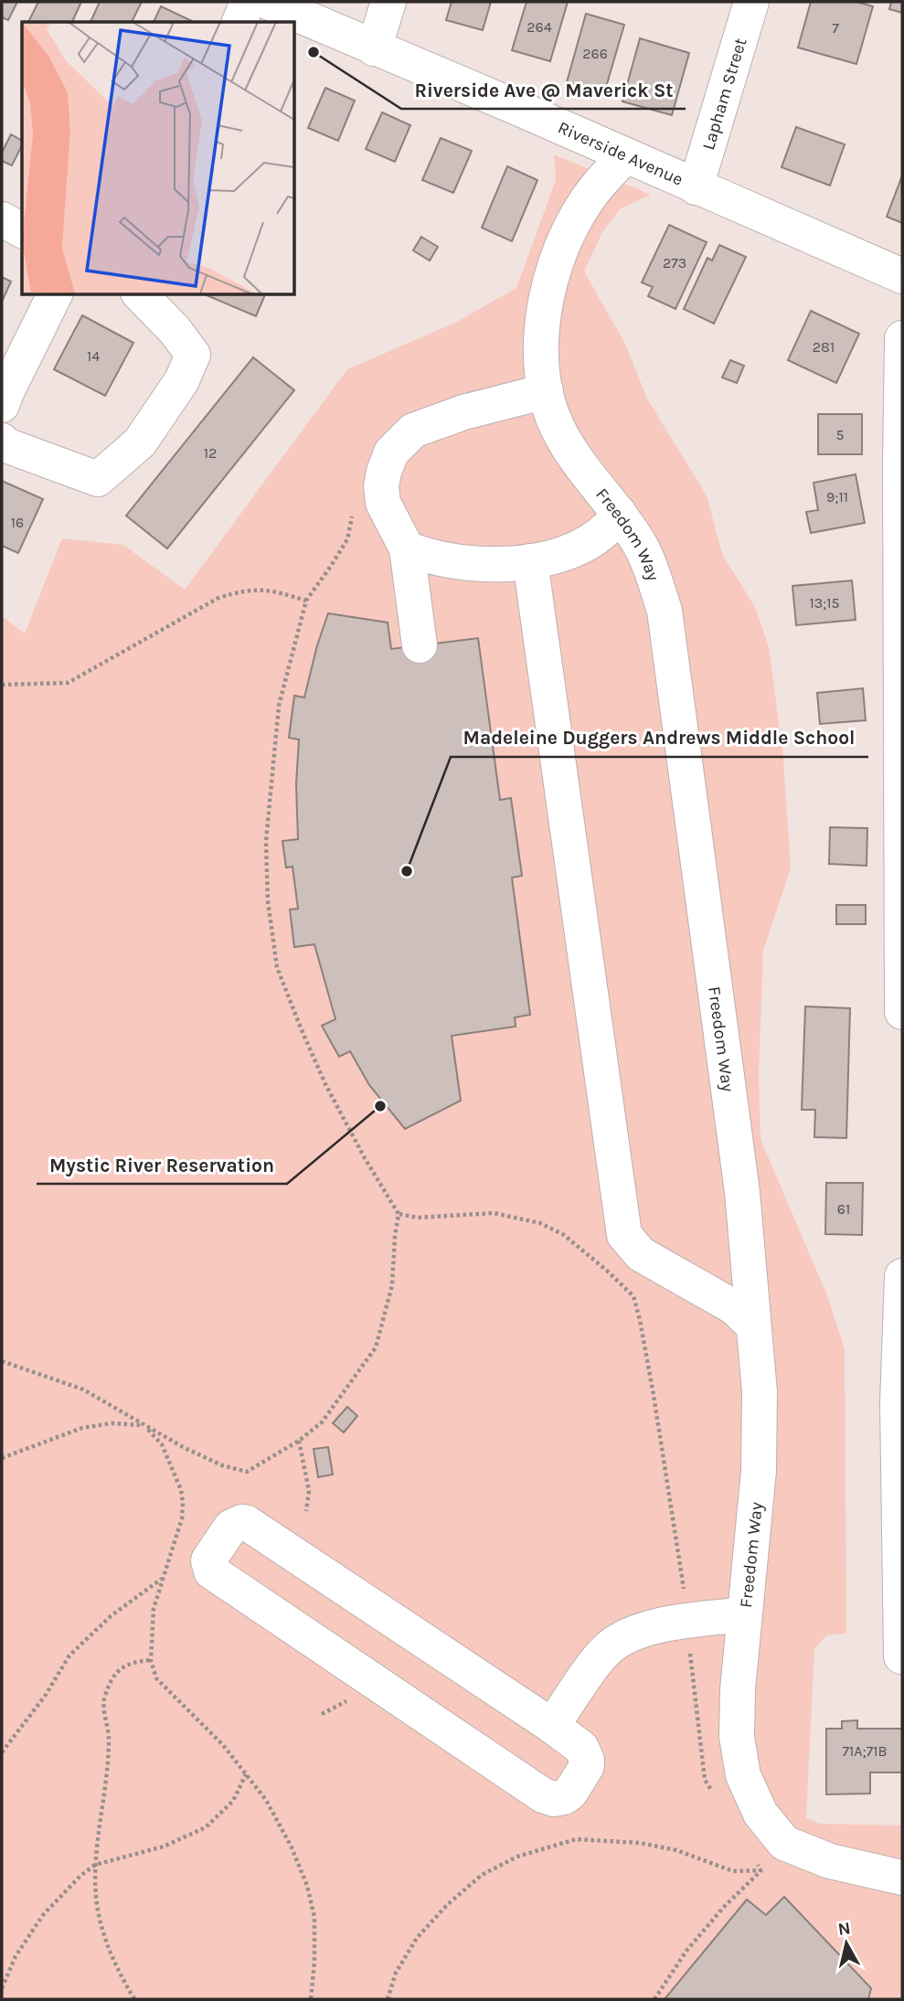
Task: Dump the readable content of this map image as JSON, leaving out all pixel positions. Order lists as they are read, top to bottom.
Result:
{
  "streets": {
    "street": ["Lapham Street", "Riverside Avenue", "Freedom Way"]
  },
  "crossings": [
    ["Lapham Street", "Riverside Avenue"],
    ["Riverside Avenue", "Freedom Way"]
  ],
  "places": ["Riverside Ave @ Maverick St", "Madeleine Duggers Andrews Middle School", "Mystic River Reservation"],
  "house_numbers": [
    "264",
    "7",
    "266",
    "273",
    "281",
    "14",
    "5",
    "12",
    "9;11",
    "16",
    "13;15",
    "61",
    "71A;71B"
  ],
  "north": "top"
}
